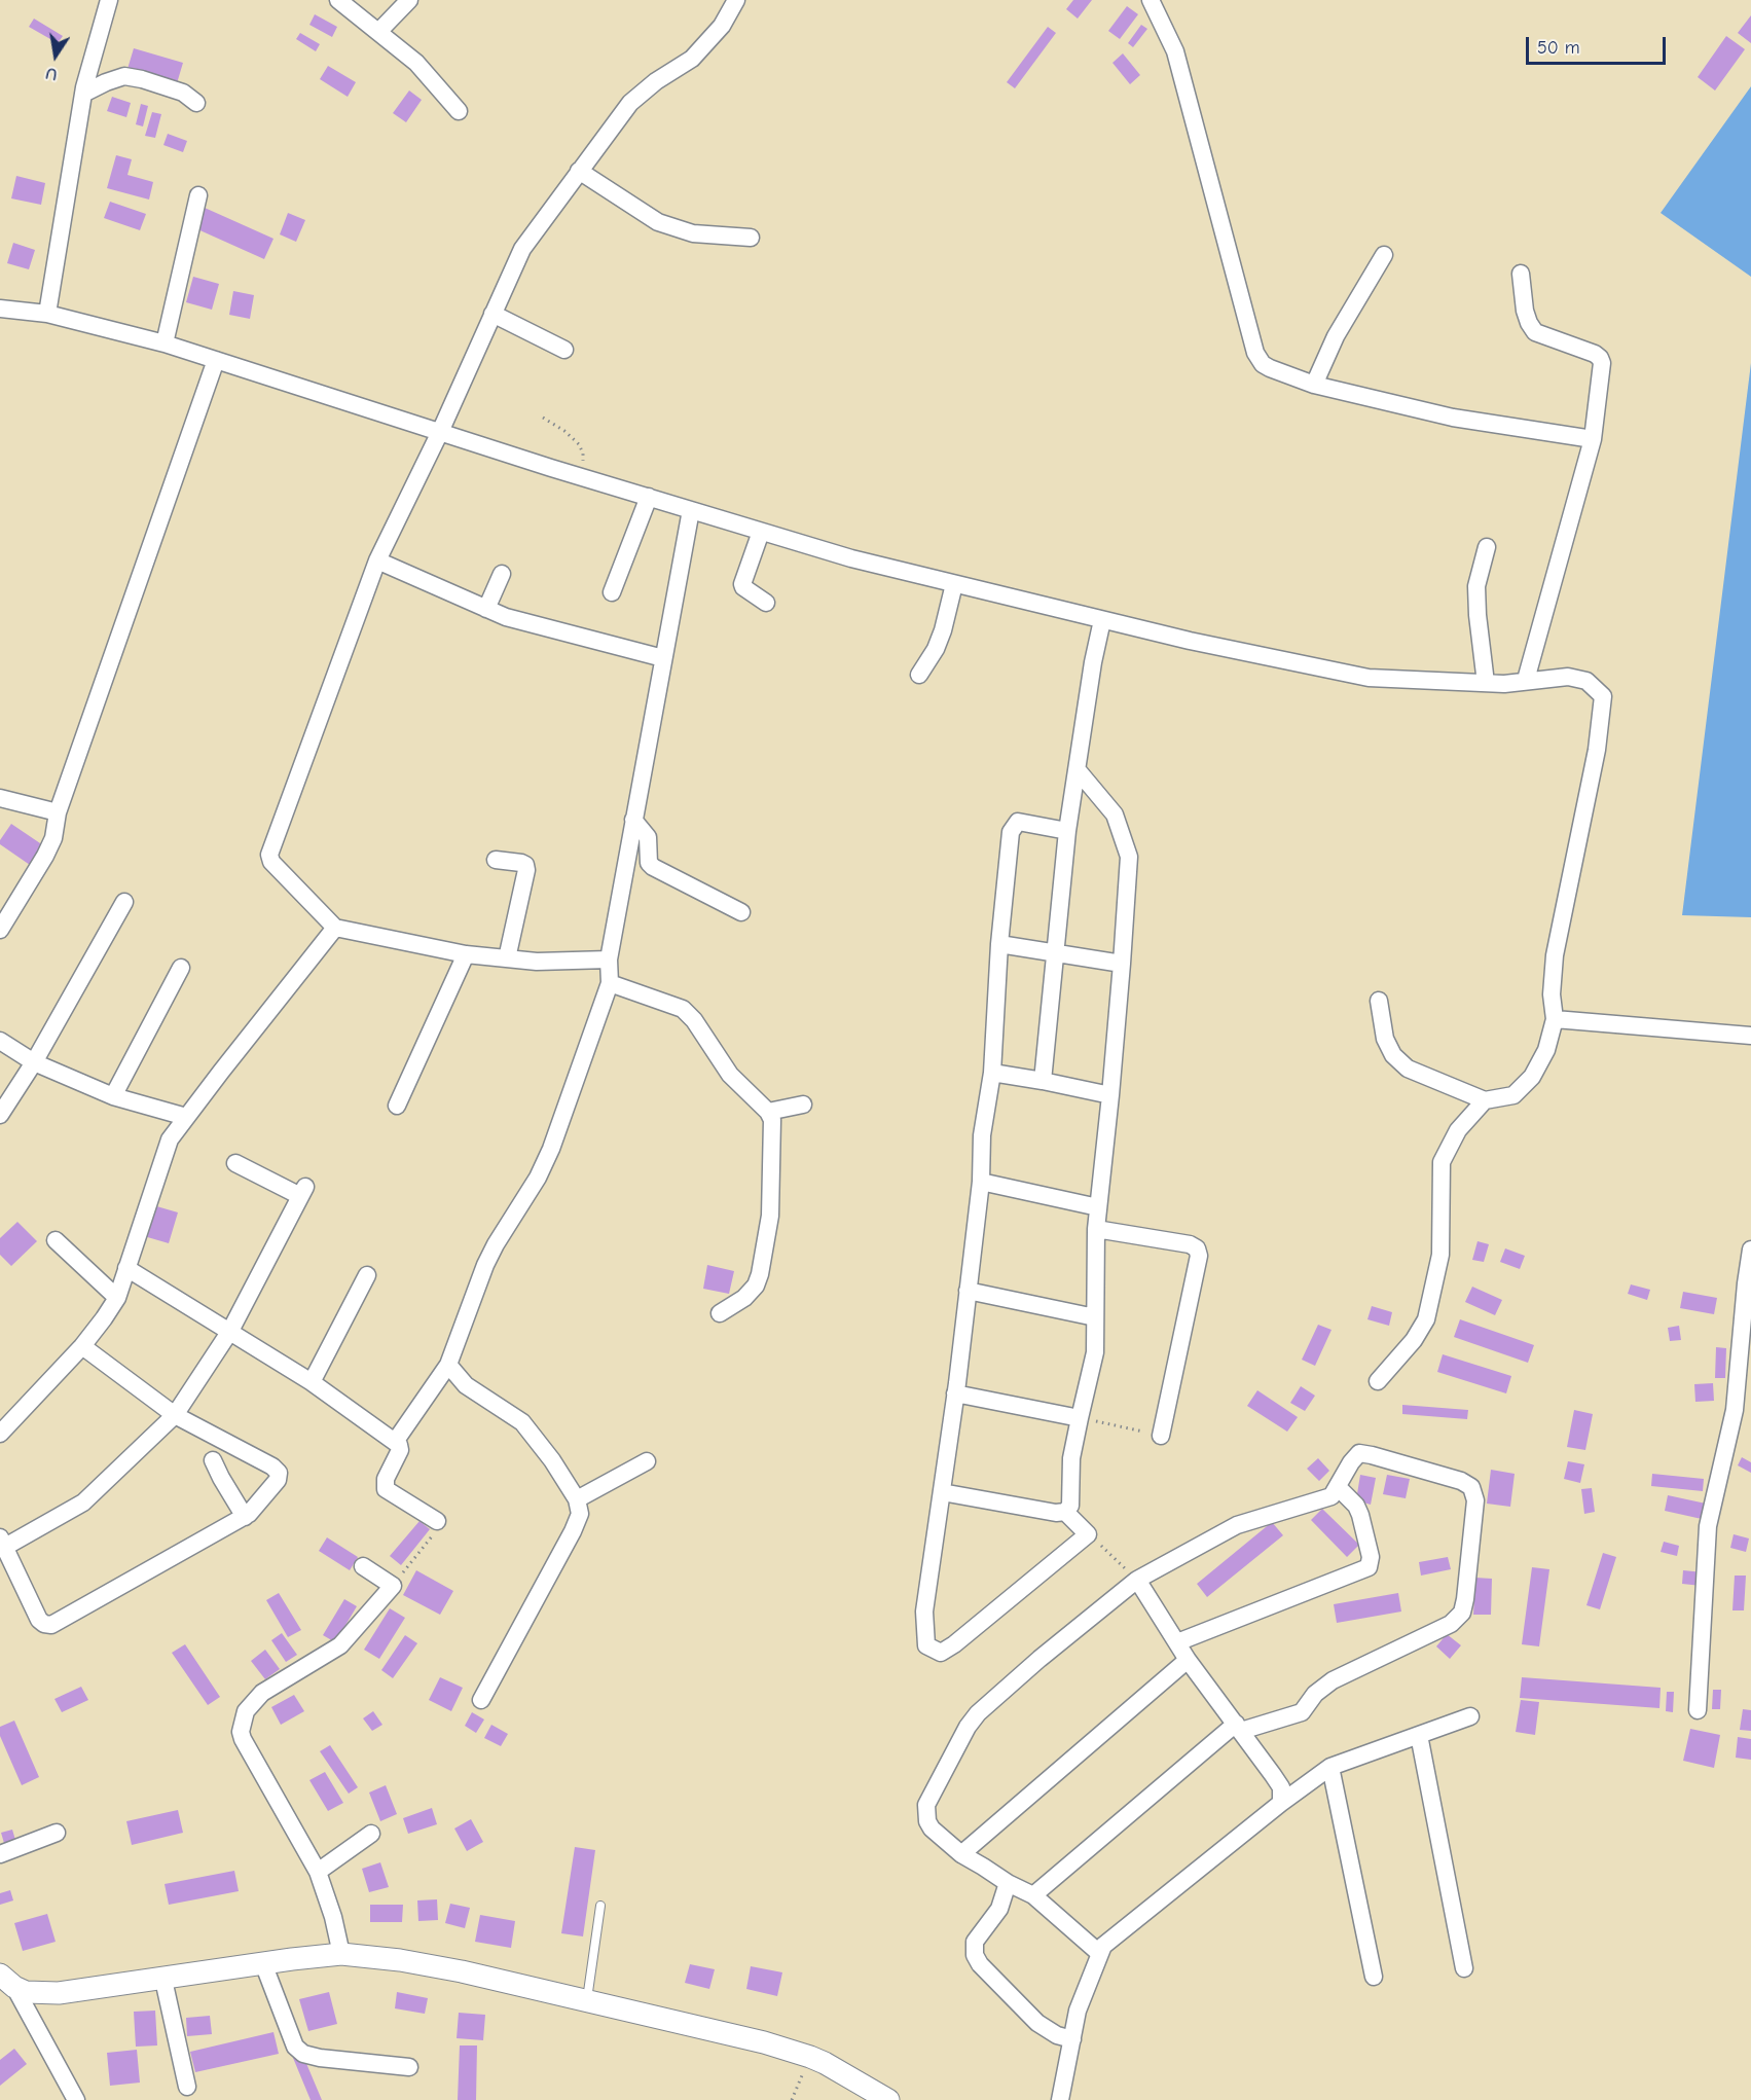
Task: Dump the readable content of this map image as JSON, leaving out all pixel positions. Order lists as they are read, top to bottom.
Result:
{
  "scale_bar": "50 m",
  "north": "bottom"
}
